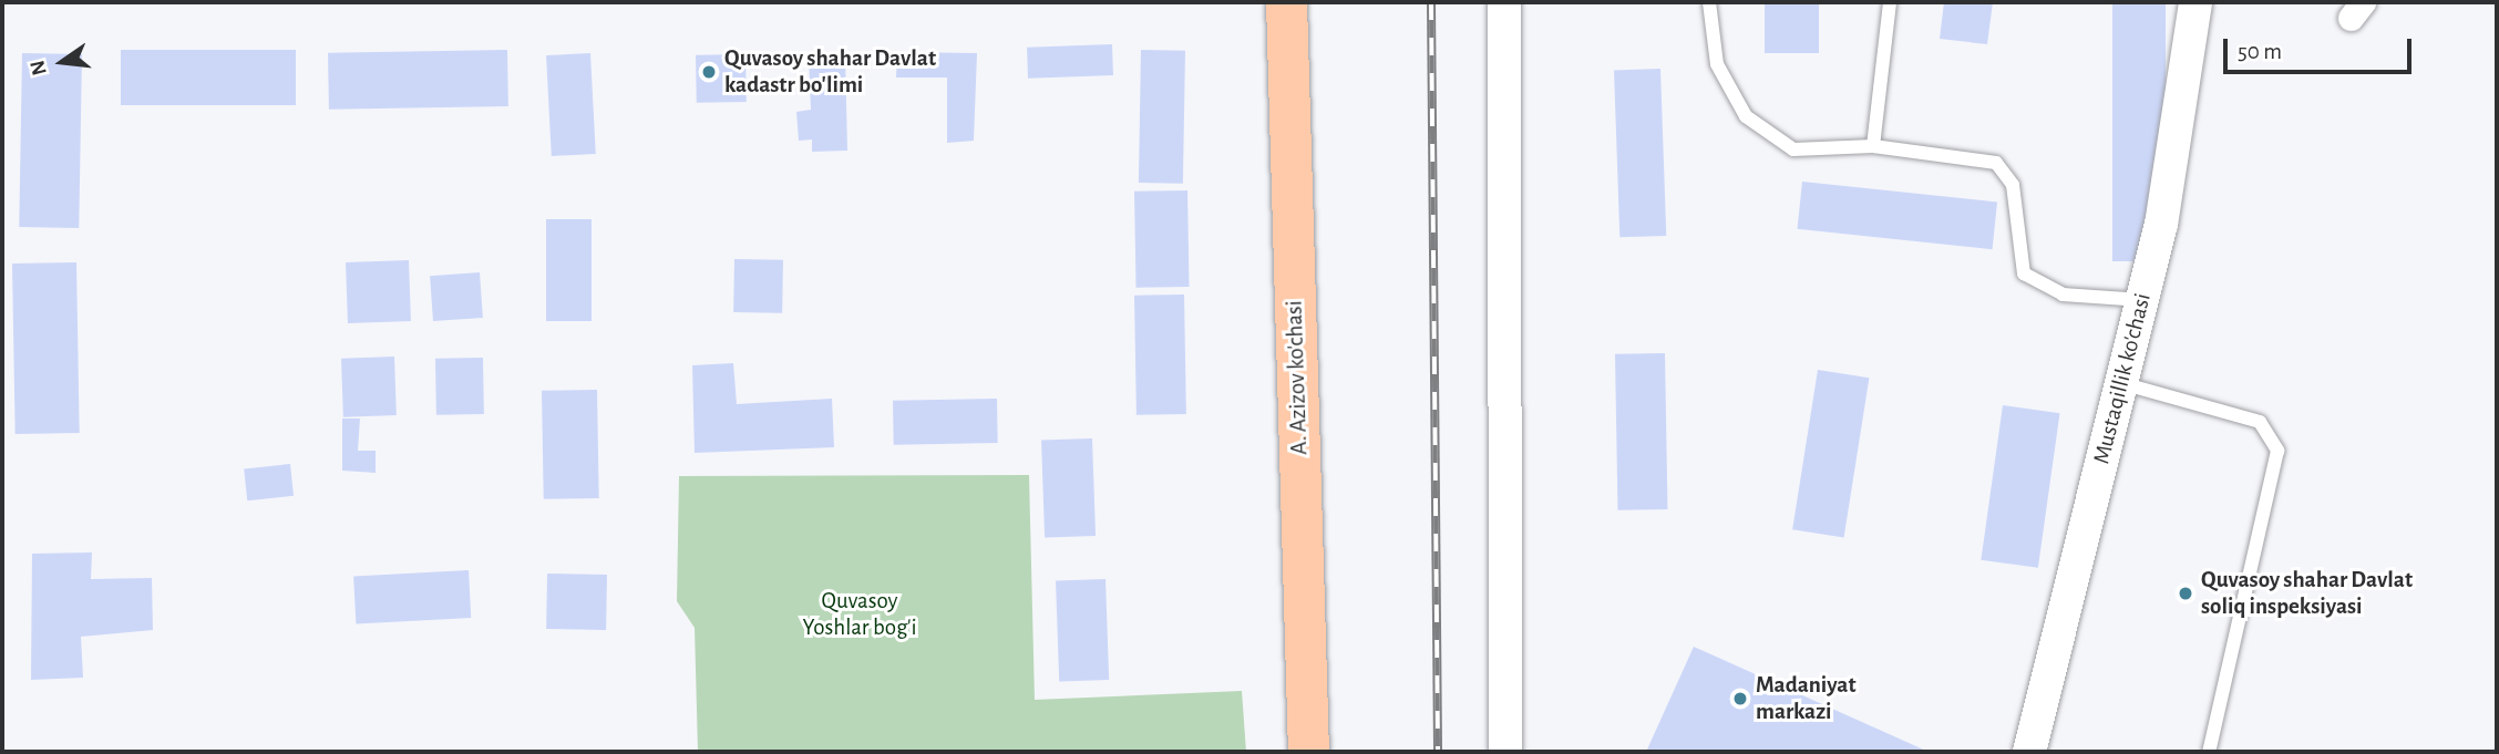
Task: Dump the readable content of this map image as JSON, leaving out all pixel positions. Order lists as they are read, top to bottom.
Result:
{
  "streets": {
    "main road": ["A. Azizov ko'chasi"],
    "street": ["Mustaqillik ko'chasi"]
  },
  "parks": ["Quvasoy Yoshlar bog'i"],
  "places": ["Quvasoy shahar Davlat kadastr bo'limi", "Quvasoy shahar Davlat soliq inspeksiyasi", "Madaniyat markazi"],
  "scale_bar": "50 m",
  "north": "left"
}
